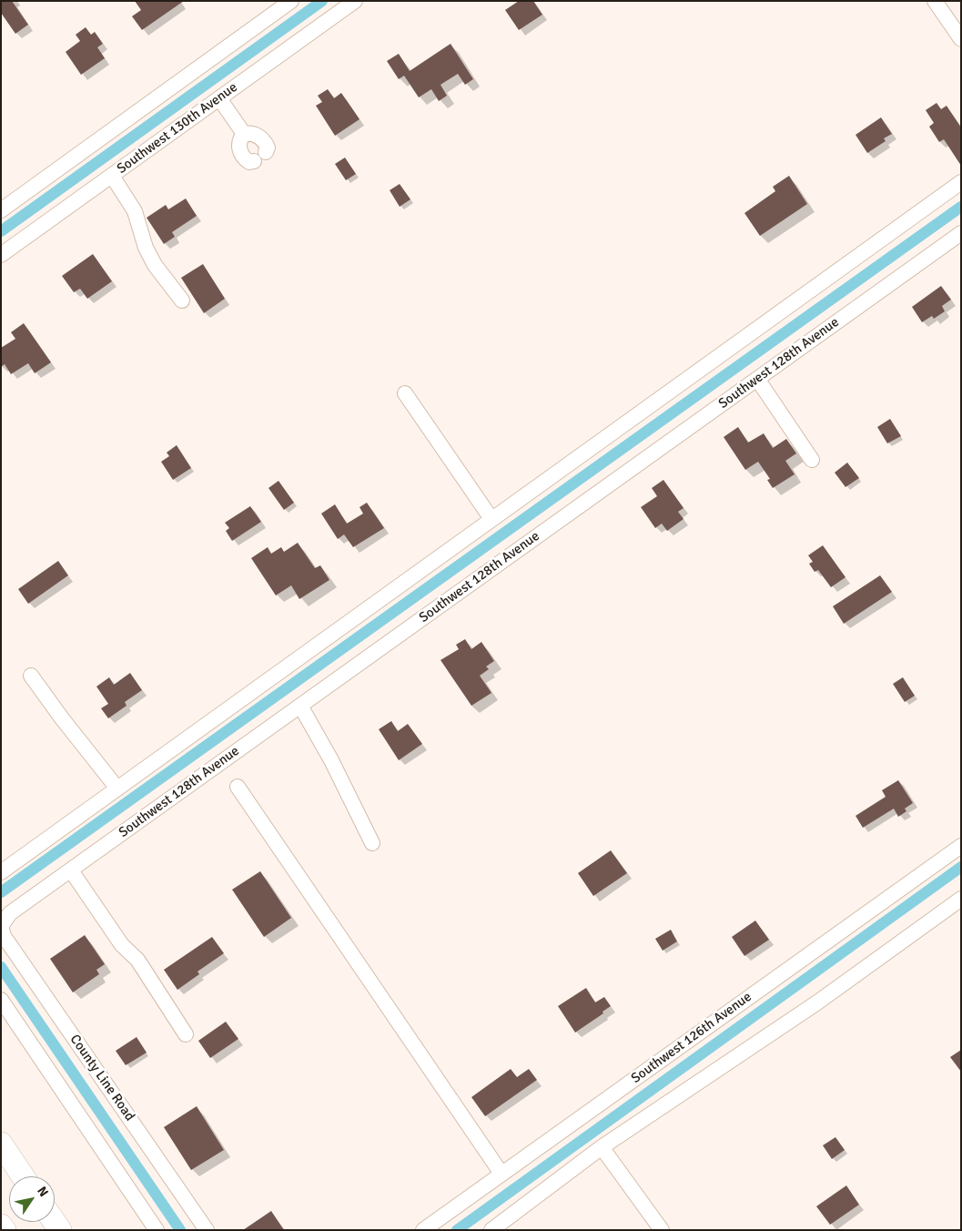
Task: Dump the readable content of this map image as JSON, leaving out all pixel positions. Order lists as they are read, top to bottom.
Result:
{
  "streets": {
    "street": [
      "Southwest 130th Avenue",
      "Southwest 128th Avenue",
      "Southwest 126th Avenue",
      "County Line Road"
    ]
  },
  "crossings": [
    ["Southwest 128th Avenue", "County Line Road"]
  ],
  "north": "top right"
}
